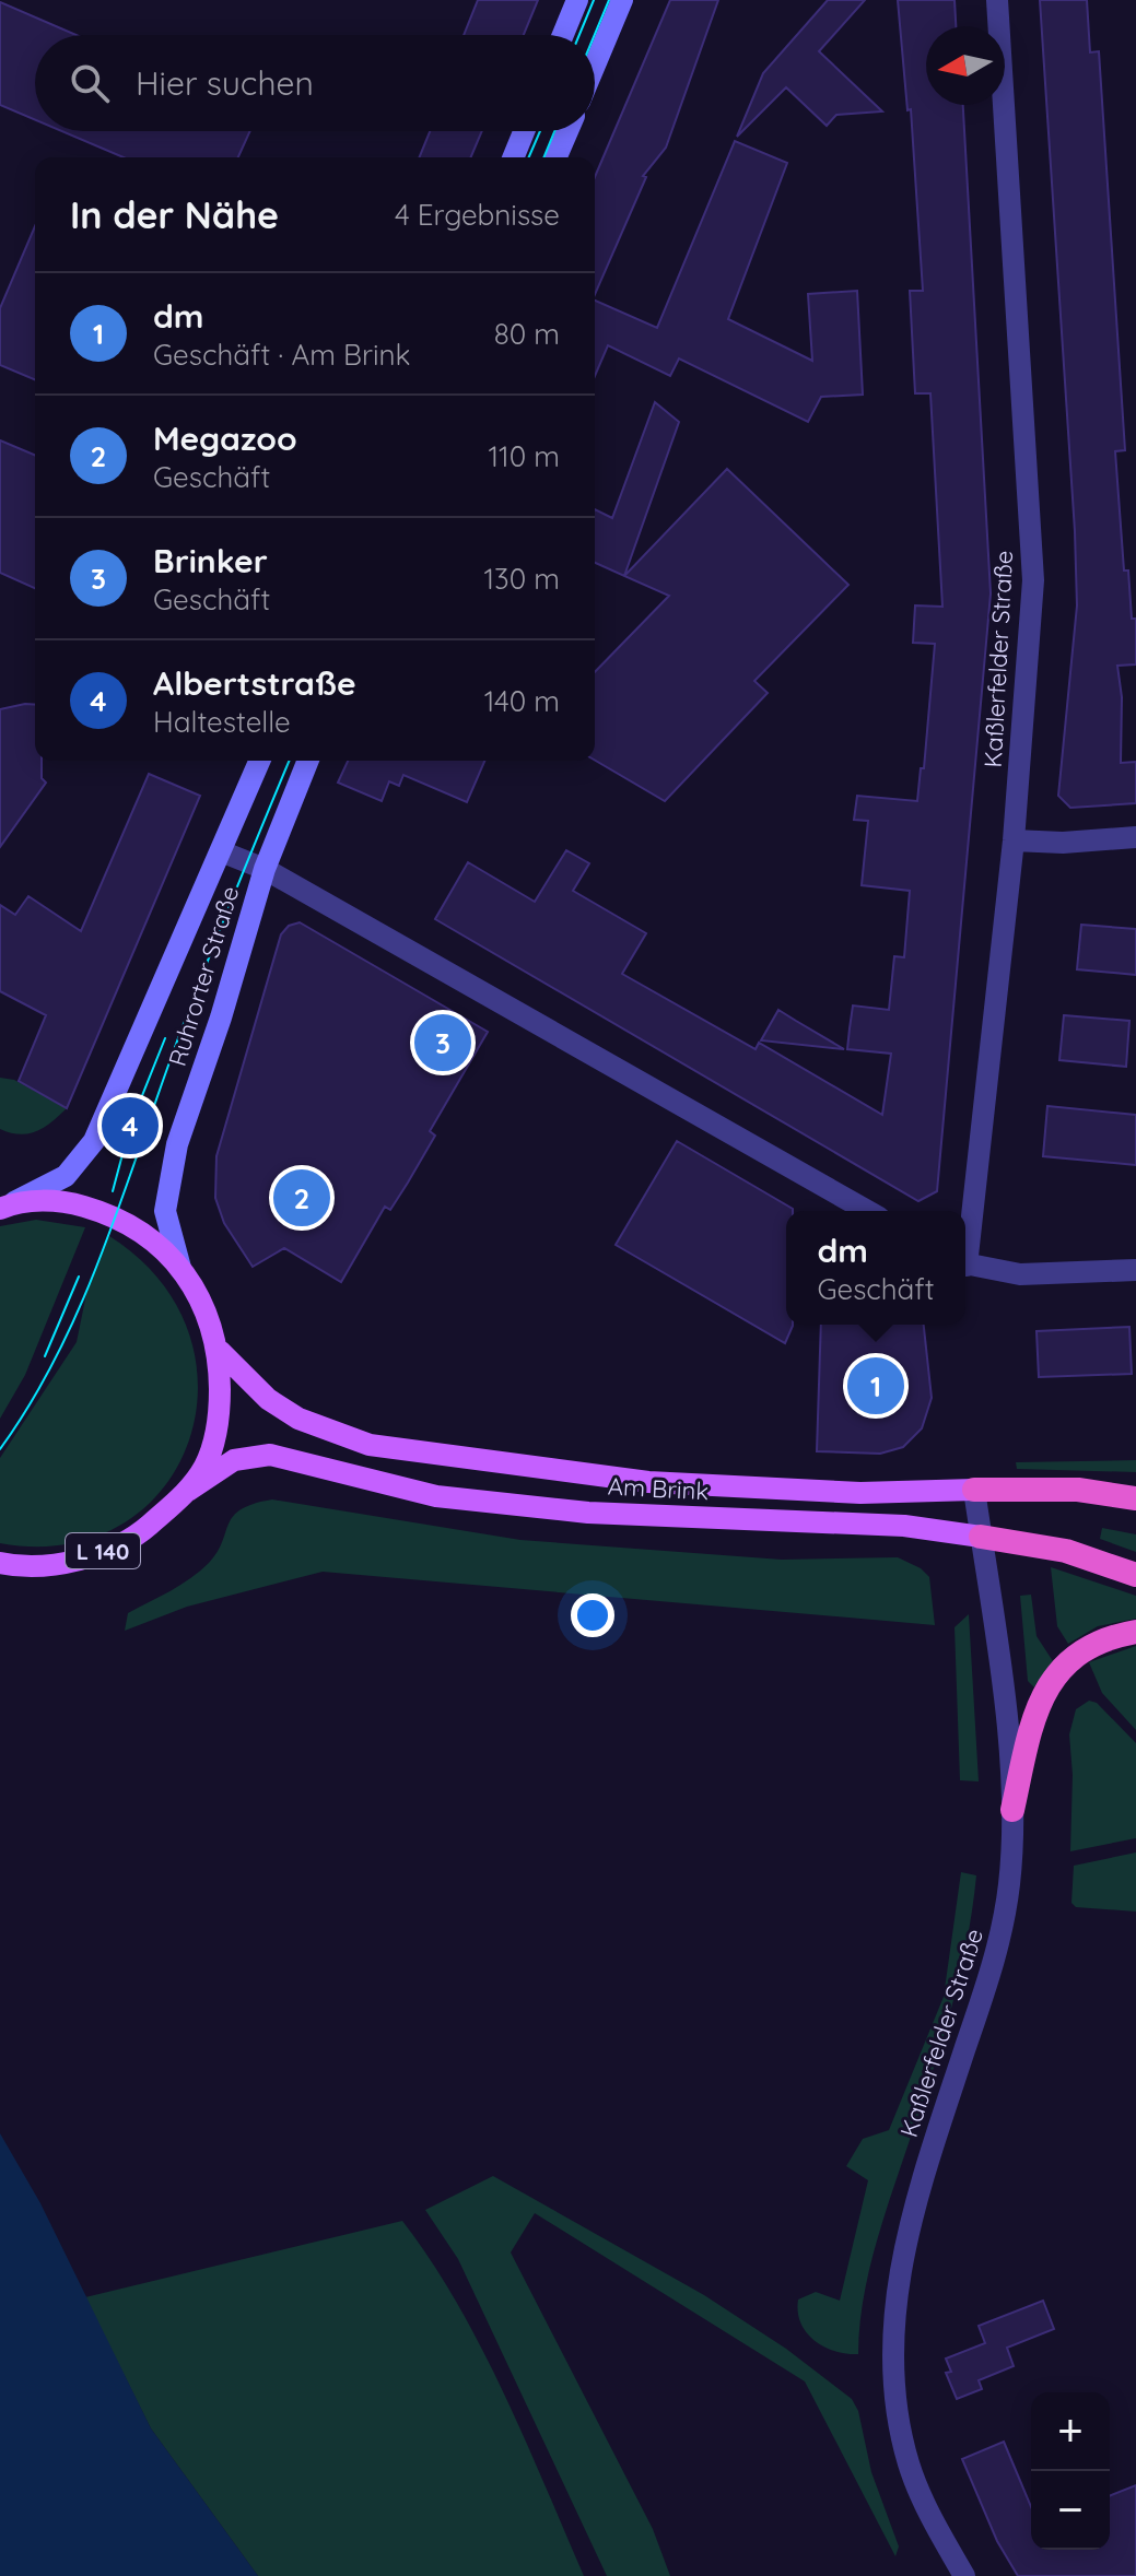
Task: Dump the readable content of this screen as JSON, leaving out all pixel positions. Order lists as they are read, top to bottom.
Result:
{
  "streets": {
    "highway": ["Am Brink"],
    "main road": ["Ruhrorter Straße", "L 140"],
    "street": ["Kaßlerfelder Straße"]
  },
  "crossings": [
    ["Kaßlerfelder Straße", "Am Brink"],
    ["Ruhrorter Straße", "Am Brink"]
  ],
  "north": "left",
  "page": {
    "search": "Hier suchen",
    "heading": ["In der Nähe", "4 Ergebnisse"],
    "list": [
      {
        "mark": "1",
        "name": "dm",
        "note": "Geschäft · Am Brink",
        "value": "80 m"
      },
      {
        "mark": "2",
        "name": "Megazoo",
        "note": "Geschäft",
        "value": "110 m"
      },
      {
        "mark": "3",
        "name": "Brinker",
        "note": "Geschäft",
        "value": "130 m"
      },
      {
        "mark": "4",
        "name": "Albertstraße",
        "note": "Haltestelle",
        "value": "140 m"
      }
    ],
    "pins": [
      "3",
      "4",
      "2",
      "1"
    ],
    "popup": ["dm", "Geschäft"],
    "map_buttons": ["+", "−"]
  }
}
